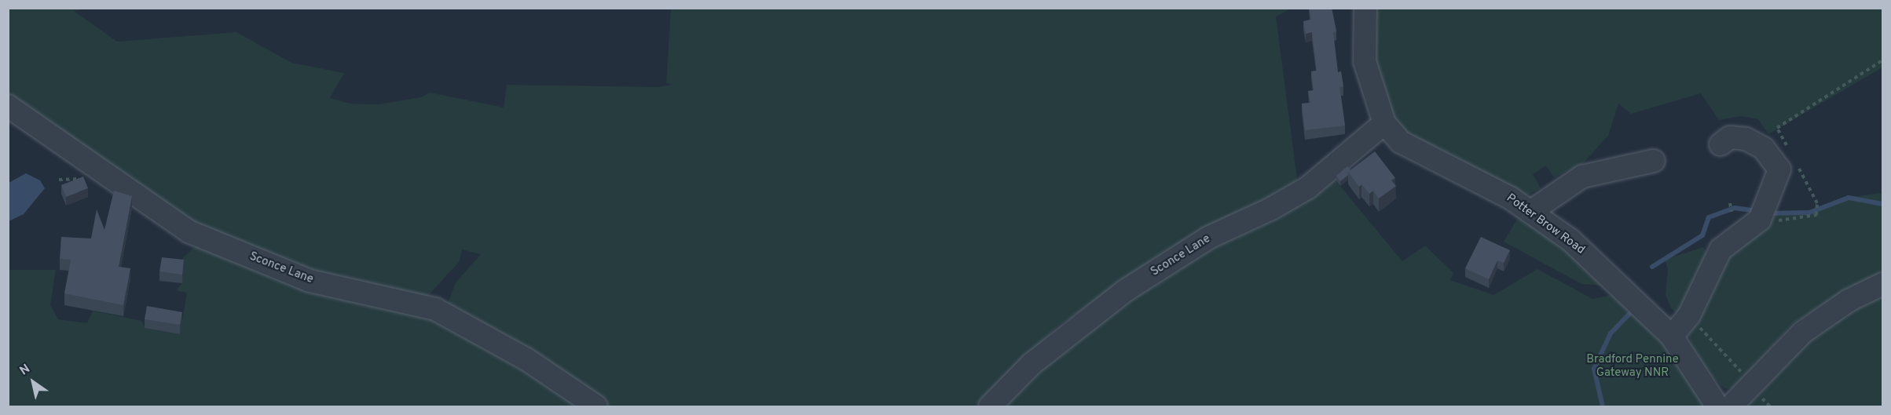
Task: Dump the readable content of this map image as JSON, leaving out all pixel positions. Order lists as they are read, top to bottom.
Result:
{
  "streets": {
    "street": ["Potter Brow Road", "Sconce Lane"]
  },
  "crossings": [
    ["Potter Brow Road", "Sconce Lane"]
  ],
  "parks": ["Bradford Pennine Gateway NNR"],
  "north": "top left"
}
